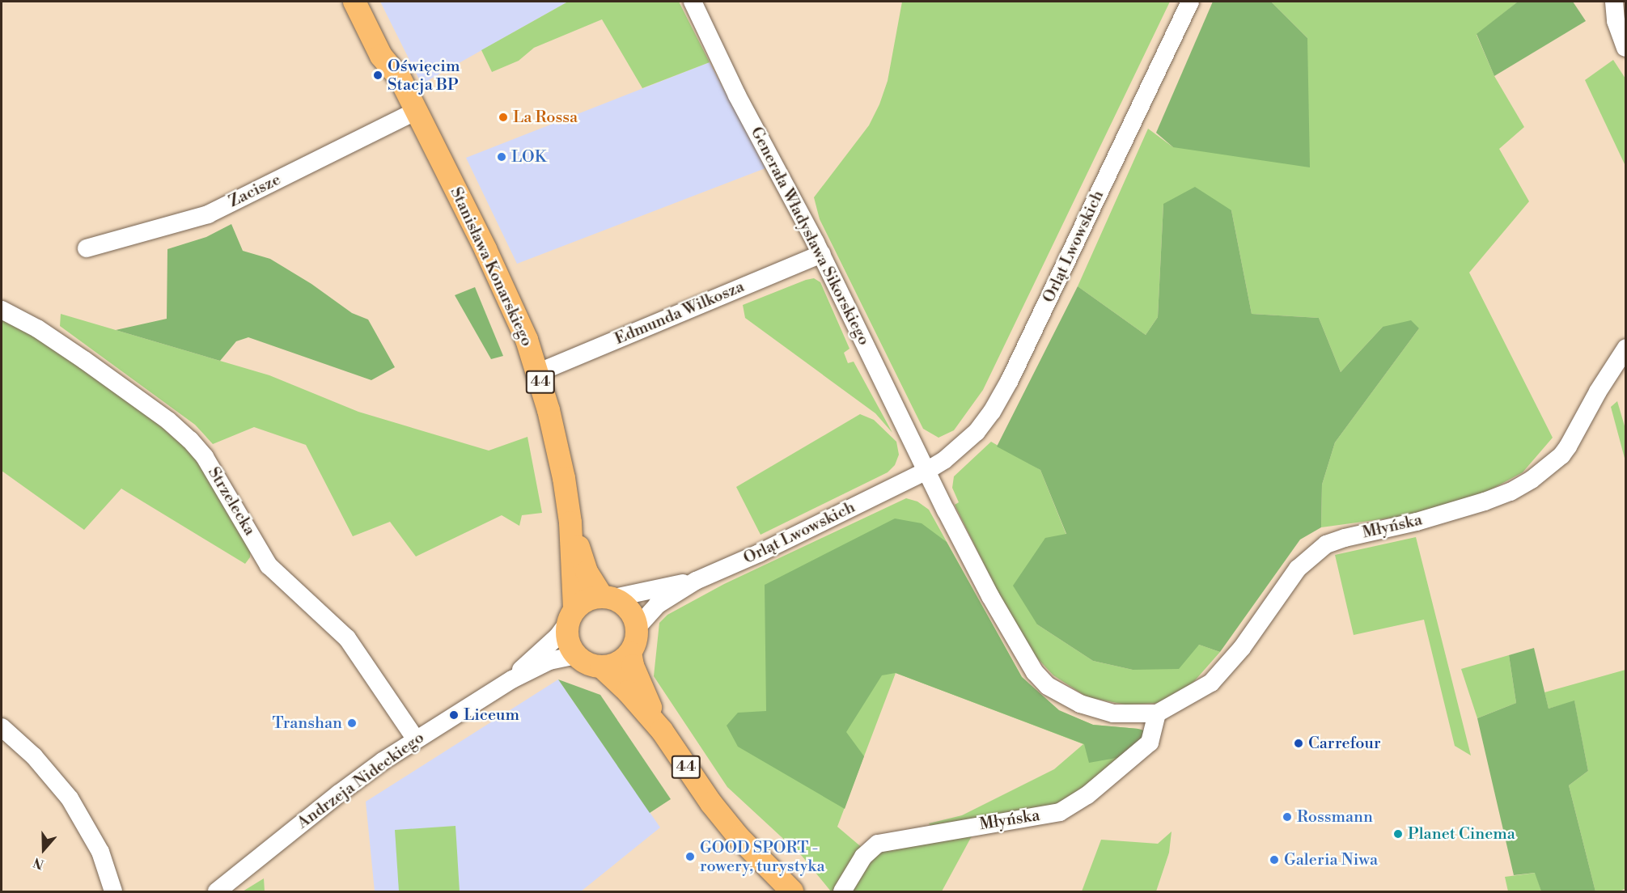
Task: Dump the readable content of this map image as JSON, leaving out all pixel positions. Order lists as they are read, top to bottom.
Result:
{
  "streets": {
    "main road": ["Stanisława Konarskiego", "44"],
    "street": [
      "Zacisze",
      "Generała Władysława Sikorskiego",
      "Orląt Lwowskich",
      "Edmunda Wilkosza",
      "Strzelecka",
      "Młyńska",
      "Andrzeja Nideckiego"
    ]
  },
  "crossings": [
    ["Zacisze", "Stanisława Konarskiego"],
    ["Generała Władysława Sikorskiego", "Orląt Lwowskich"],
    ["Generała Władysława Sikorskiego", "Edmunda Wilkosza"],
    ["Generała Władysława Sikorskiego", "Młyńska"],
    ["Orląt Lwowskich", "Stanisława Konarskiego"],
    ["Orląt Lwowskich", "44"],
    ["Orląt Lwowskich", "Młyńska"],
    ["Orląt Lwowskich", "Andrzeja Nideckiego"],
    ["Stanisława Konarskiego", "Edmunda Wilkosza"],
    ["Stanisława Konarskiego", "44"],
    ["Stanisława Konarskiego", "Andrzeja Nideckiego"],
    ["44", "Andrzeja Nideckiego"],
    ["Strzelecka", "Andrzeja Nideckiego"]
  ],
  "places": [
    "Oświęcim Stacja BP",
    "La Rossa",
    "LOK",
    "Liceum",
    "Transhan",
    "Carrefour",
    "Rossmann",
    "Planet Cinema",
    "GOOD SPORT - rowery, turystyka",
    "Galeria Niwa"
  ],
  "north": "bottom"
}
